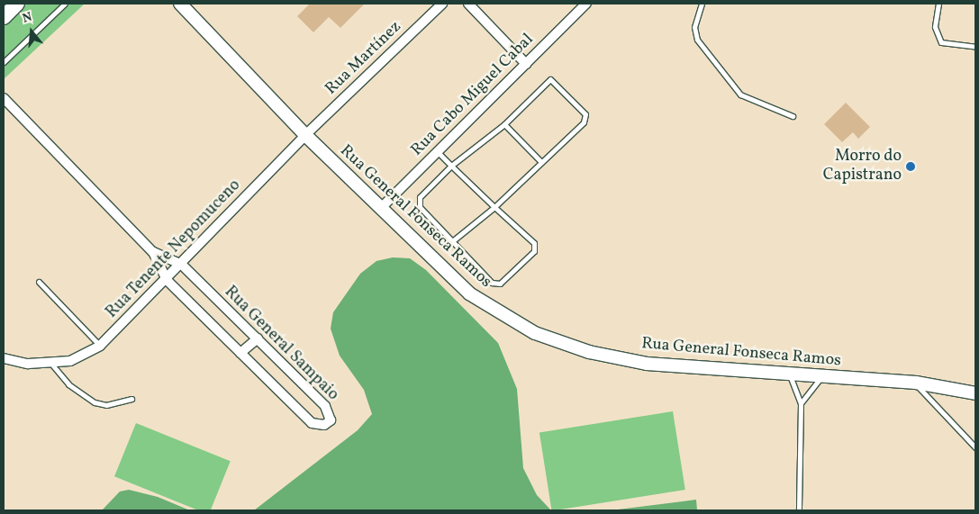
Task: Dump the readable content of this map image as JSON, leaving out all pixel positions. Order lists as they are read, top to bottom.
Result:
{
  "streets": {
    "street": [
      "Rua Martínez",
      "Rua Cabo Miguel Cabal",
      "Rua General Fonseca Ramos",
      "Rua Tenente Nepomuceno",
      "Rua General Sampaio"
    ]
  },
  "crossings": [
    ["Rua Martínez", "Rua General Fonseca Ramos"],
    ["Rua Martínez", "Rua Tenente Nepomuceno"],
    ["Rua Cabo Miguel Cabal", "Rua General Fonseca Ramos"],
    ["Rua General Fonseca Ramos", "Rua Tenente Nepomuceno"],
    ["Rua Tenente Nepomuceno", "Rua General Sampaio"]
  ],
  "places": ["Morro do Capistrano"],
  "north": "top"
}
